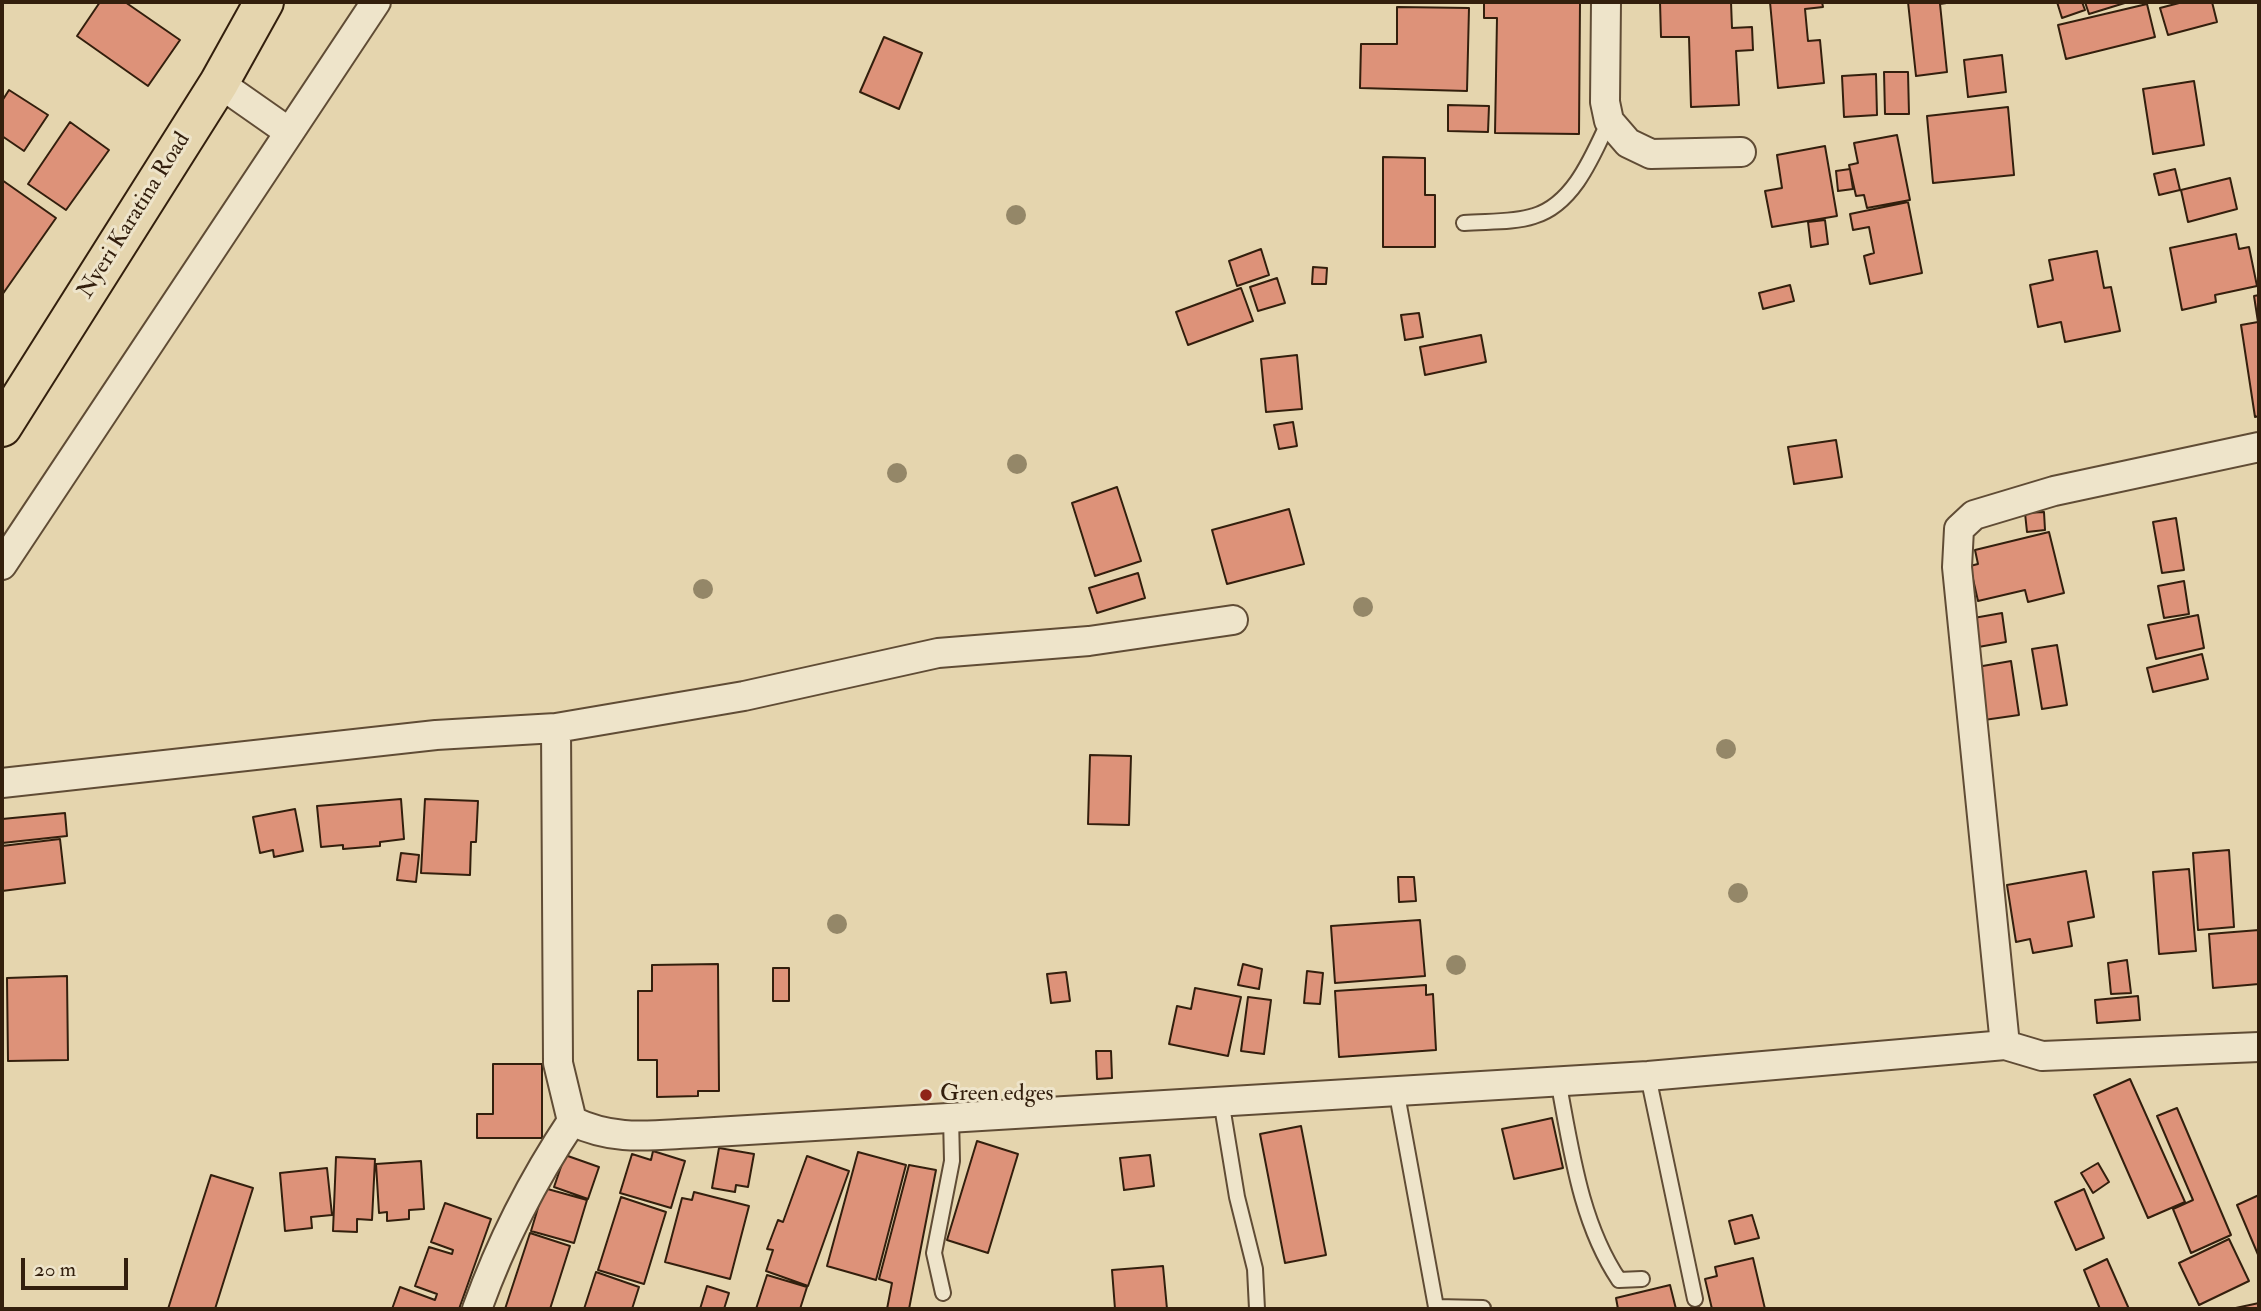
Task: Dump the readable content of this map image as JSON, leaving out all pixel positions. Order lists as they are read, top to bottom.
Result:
{
  "streets": {
    "highway": ["Nyeri Karatina Road"]
  },
  "places": ["Green edges"],
  "scale_bar": "20 m"
}
